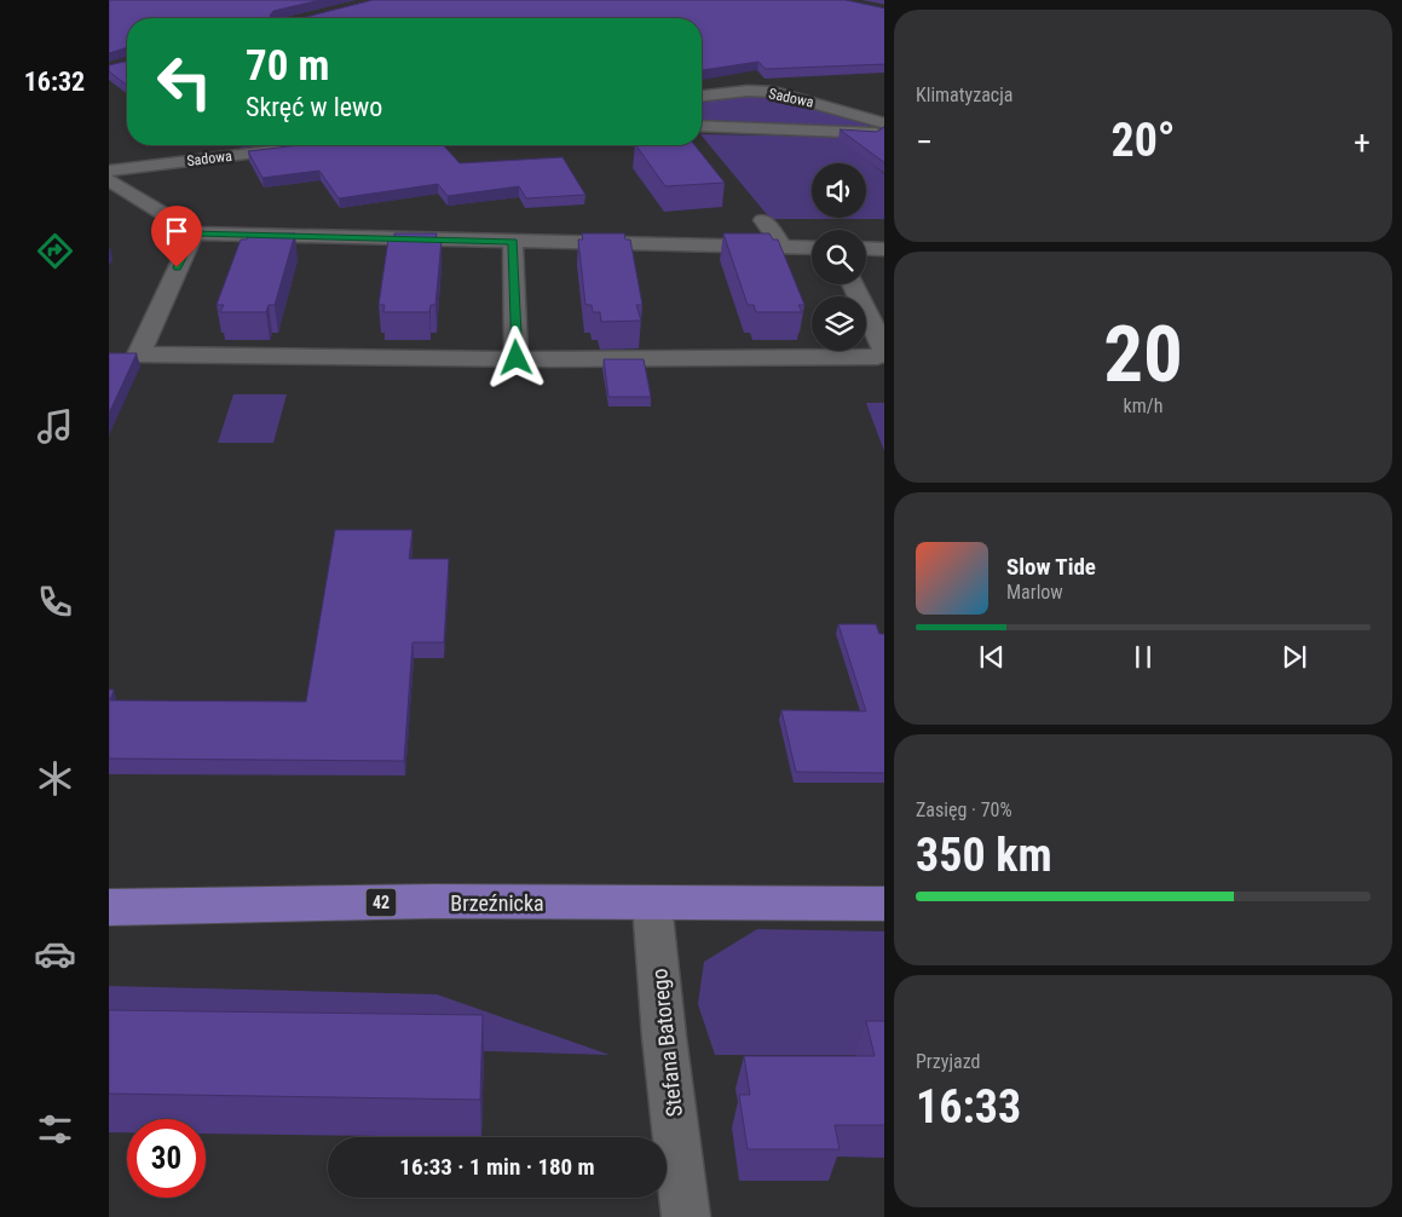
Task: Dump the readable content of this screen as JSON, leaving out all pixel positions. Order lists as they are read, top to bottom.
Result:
{
  "streets": {
    "main road": ["42", "Brzeźnicka"],
    "street": ["Sadowa", "Stefana Batorego"]
  },
  "crossings": [
    ["Brzeźnicka", "Stefana Batorego"]
  ],
  "page": {
    "tabs": "16:32",
    "tile": [
      "Klimatyzacja",
      ["20", "km/h"],
      ["Zasięg · 70%", "350 km"],
      ["Przyjazd", "16:33"]
    ],
    "turn": ["70 m", "Skręć w lewo"],
    "heat": ["−", "20°", "+"],
    "song": ["Slow Tide", "Marlow"],
    "limit": "30",
    "trip": "16:33 · 1 min · 180 m"
  }
}
